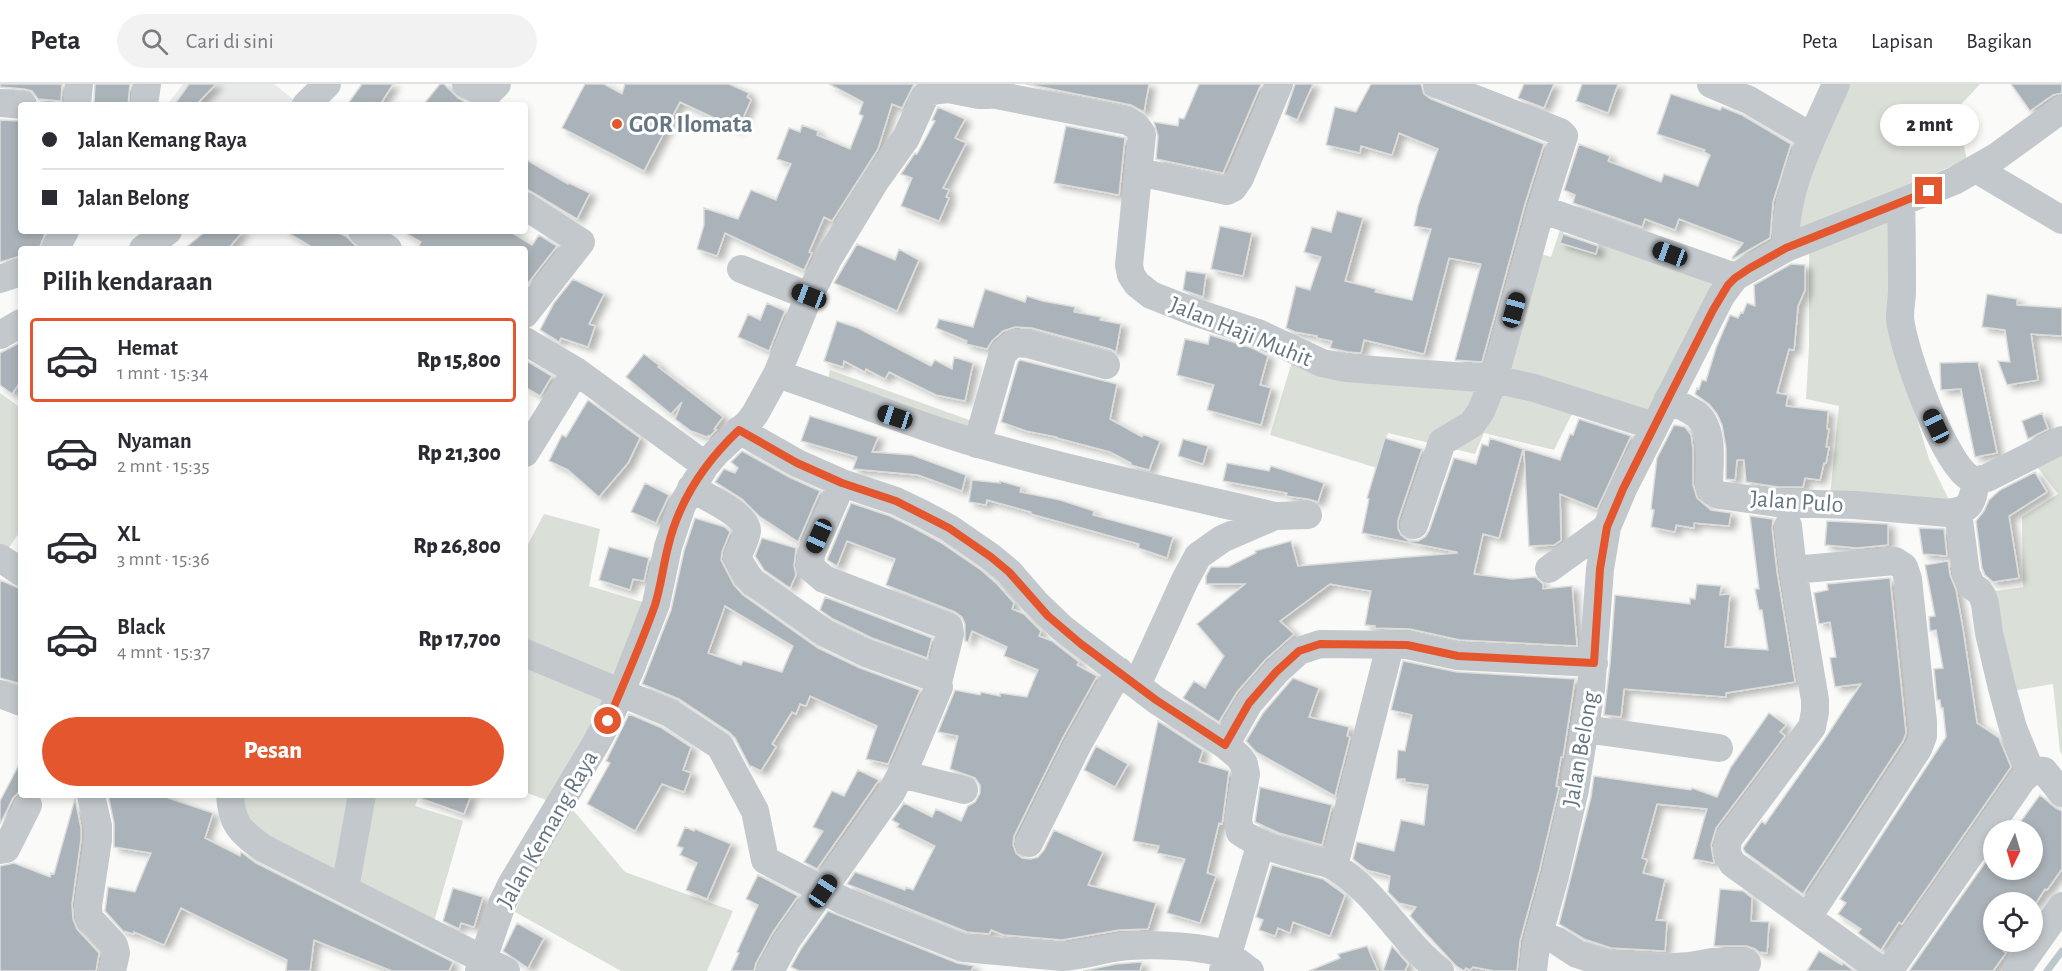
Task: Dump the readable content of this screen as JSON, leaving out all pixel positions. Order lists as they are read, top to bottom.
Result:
{
  "streets": {
    "street": [
      "Jalan Haji Muhit",
      "Jalan Pulo",
      "Jalan Belong",
      "Jalan Kemang Raya"
    ]
  },
  "crossings": [
    ["Jalan Haji Muhit", "Jalan Belong"],
    ["Jalan Haji Muhit", "Jalan Kemang Raya"],
    ["Jalan Pulo", "Jalan Belong"]
  ],
  "places": ["GOR Ilomata"],
  "north": "bottom",
  "page": {
    "header": "Peta",
    "search": "Cari di sini",
    "nav": ["Peta", "Lapisan", "Bagikan"],
    "banner": ["Jalan Kemang Raya", "Jalan Belong"],
    "bubble": "2 mnt",
    "heading": "Pilih kendaraan",
    "list": [
      {
        "name": "Hemat",
        "note": "1 mnt · 15:34",
        "value": "Rp 15,800"
      },
      {
        "name": "Nyaman",
        "note": "2 mnt · 15:35",
        "value": "Rp 21,300"
      },
      {
        "name": "XL",
        "note": "3 mnt · 15:36",
        "value": "Rp 26,800"
      },
      {
        "name": "Black",
        "note": "4 mnt · 15:37",
        "value": "Rp 17,700"
      }
    ],
    "buttons": "Pesan"
  }
}
